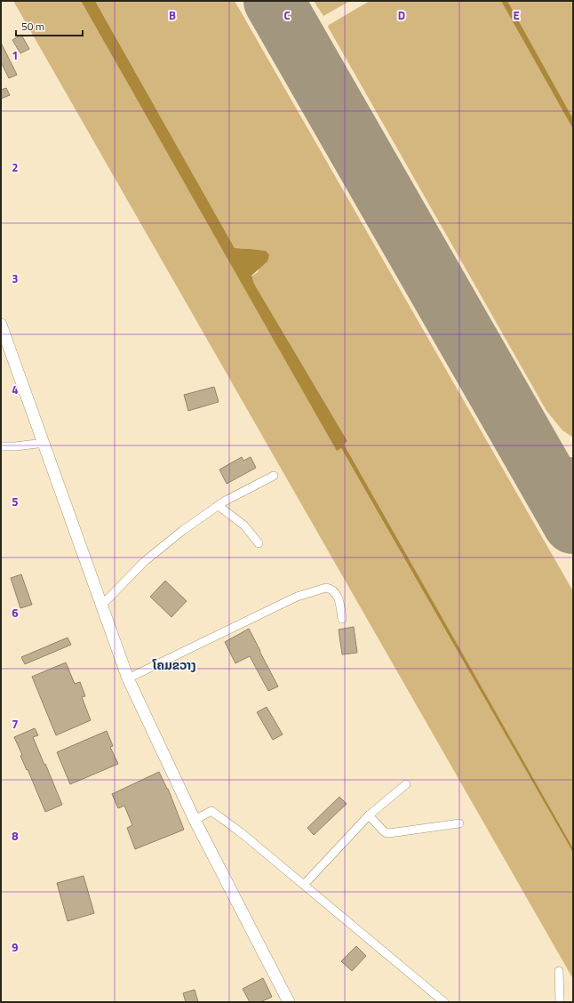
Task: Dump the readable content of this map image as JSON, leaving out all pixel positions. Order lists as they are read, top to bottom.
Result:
{
  "districts": ["ໂຄມຂວາງ"],
  "scale_bar": "50 m",
  "grid": {
    "columns": [
      "B",
      "C",
      "D",
      "E"
    ],
    "rows": [
      "1",
      "2",
      "3",
      "4",
      "5",
      "6",
      "7",
      "8",
      "9"
    ]
  }
}
